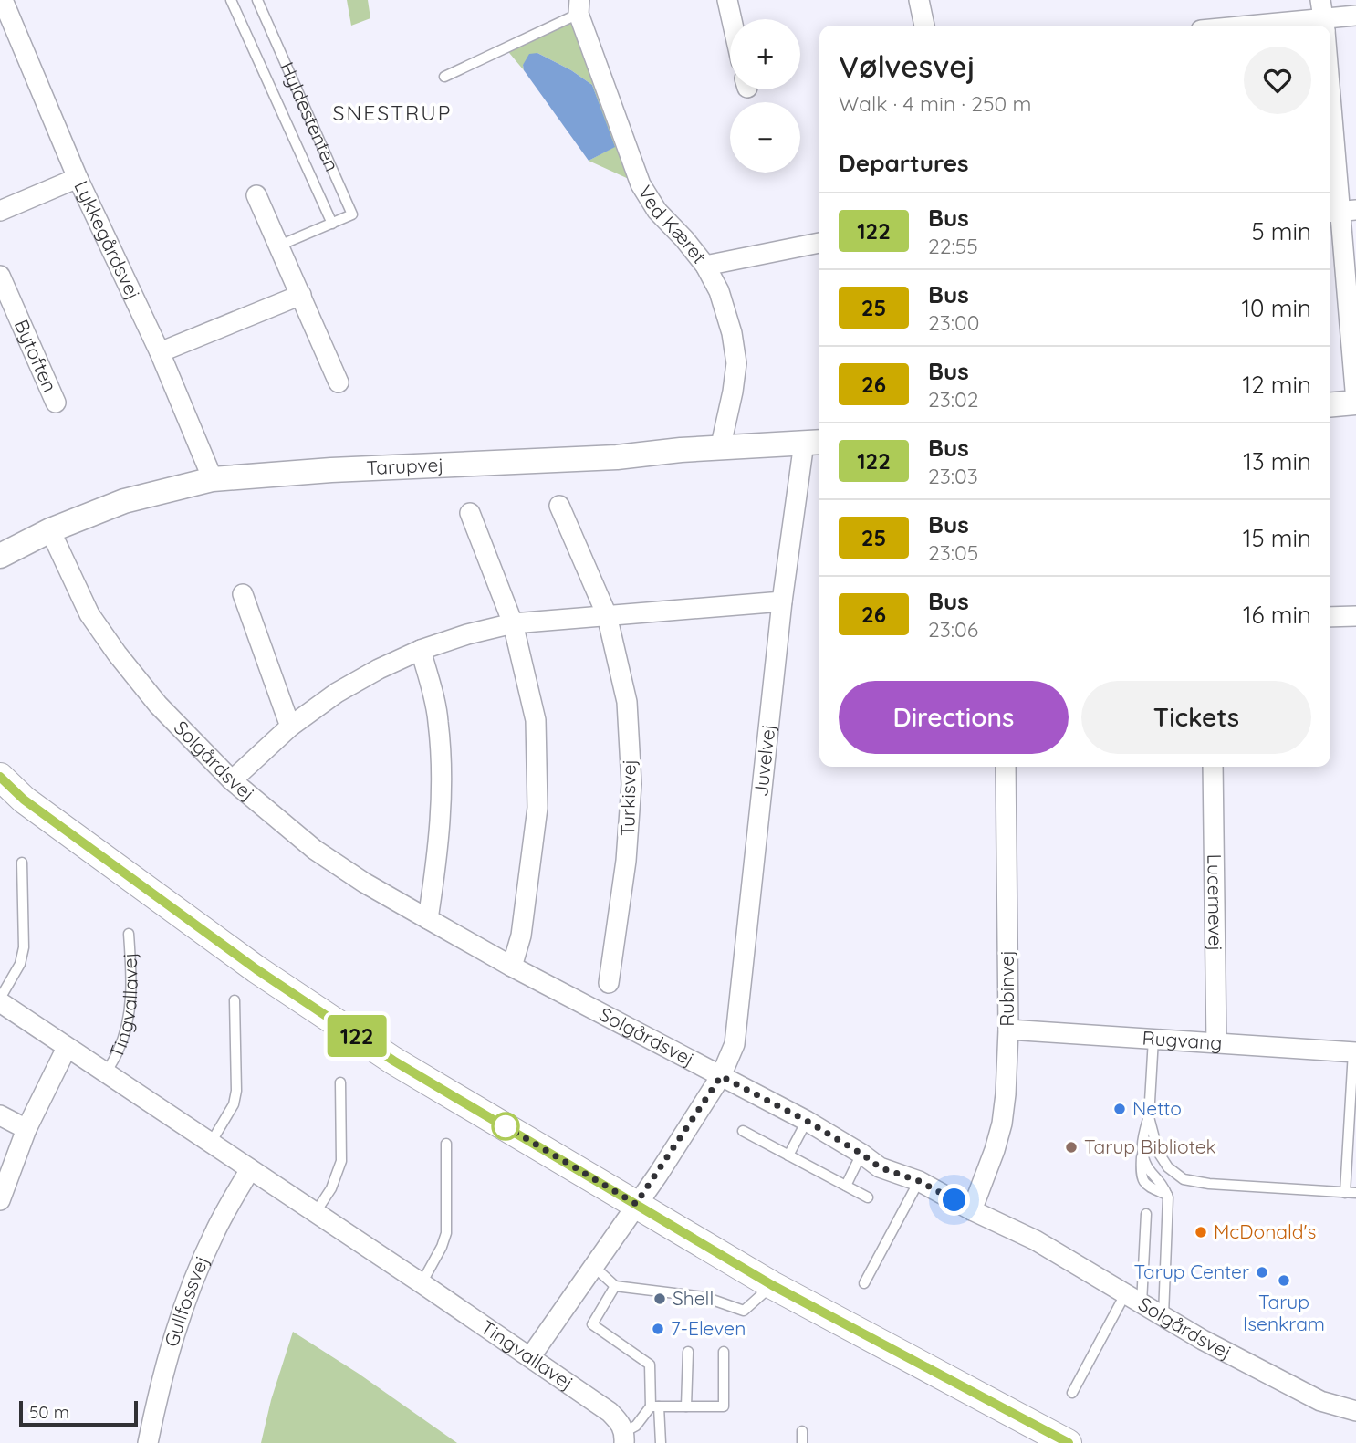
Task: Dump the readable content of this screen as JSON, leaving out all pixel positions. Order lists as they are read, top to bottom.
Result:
{
  "streets": {
    "street": [
      "Ved Kæret",
      "Lykkegårdsvej",
      "Bytoften",
      "Tarupvej",
      "Solgårdsvej",
      "Juvelvej",
      "Turkisvej",
      "Lucernevej",
      "Rubinvej",
      "Tingvallavej",
      "Rugvang",
      "Gullfossvej"
    ],
    "lane": ["Hyldestenten"]
  },
  "crossings": [
    ["Ved Kæret", "Tarupvej"],
    ["Lykkegårdsvej", "Tarupvej"],
    ["Tarupvej", "Solgårdsvej"],
    ["Tarupvej", "Juvelvej"],
    ["Solgårdsvej", "Juvelvej"],
    ["Solgårdsvej", "Rubinvej"],
    ["Juvelvej", "Tingvallavej"],
    ["Lucernevej", "Rugvang"],
    ["Rubinvej", "Rugvang"],
    ["Tingvallavej", "Gullfossvej"]
  ],
  "districts": ["SNESTRUP"],
  "places": [
    "Netto",
    "Tarup Bibliotek",
    "McDonald's",
    "Tarup Center",
    "Tarup Isenkram",
    "Shell",
    "7-Eleven"
  ],
  "lines": ["bus line 122"],
  "scale_bar": "50 m",
  "page": {
    "on_map": "122",
    "map_buttons": ["+", "−"],
    "heading": [
      ["Vølvesvej", "Walk · 4 min · 250 m"],
      "Departures"
    ],
    "list": [
      {
        "mark": "122",
        "name": "Bus",
        "note": "22:55",
        "value": "5 min"
      },
      {
        "mark": "25",
        "name": "Bus",
        "note": "23:00",
        "value": "10 min"
      },
      {
        "mark": "26",
        "name": "Bus",
        "note": "23:02",
        "value": "12 min"
      },
      {
        "mark": "122",
        "name": "Bus",
        "note": "23:03",
        "value": "13 min"
      },
      {
        "mark": "25",
        "name": "Bus",
        "note": "23:05",
        "value": "15 min"
      },
      {
        "mark": "26",
        "name": "Bus",
        "note": "23:06",
        "value": "16 min"
      }
    ],
    "buttons": ["Directions", "Tickets"],
    "scale": "50 m"
  }
}
